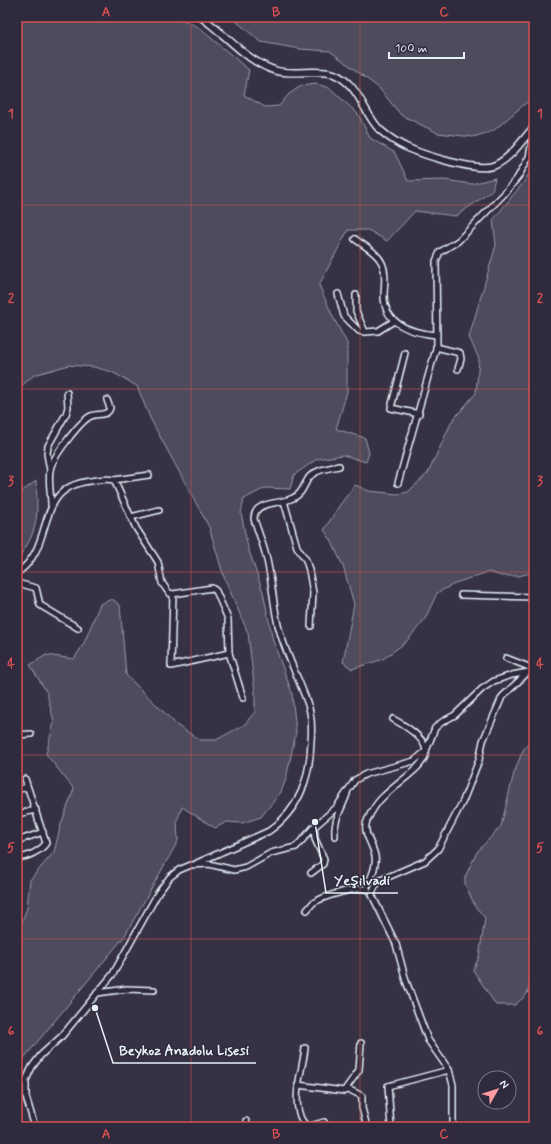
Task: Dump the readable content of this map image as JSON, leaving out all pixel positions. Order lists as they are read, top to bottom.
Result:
{
  "places": ["Yeşilvadi", "Beykoz Anadolu Lisesi"],
  "scale_bar": "100 m",
  "north": "top right",
  "grid": {
    "columns": ["A", "B", "C"],
    "rows": [
      "1",
      "2",
      "3",
      "4",
      "5",
      "6"
    ]
  }
}
